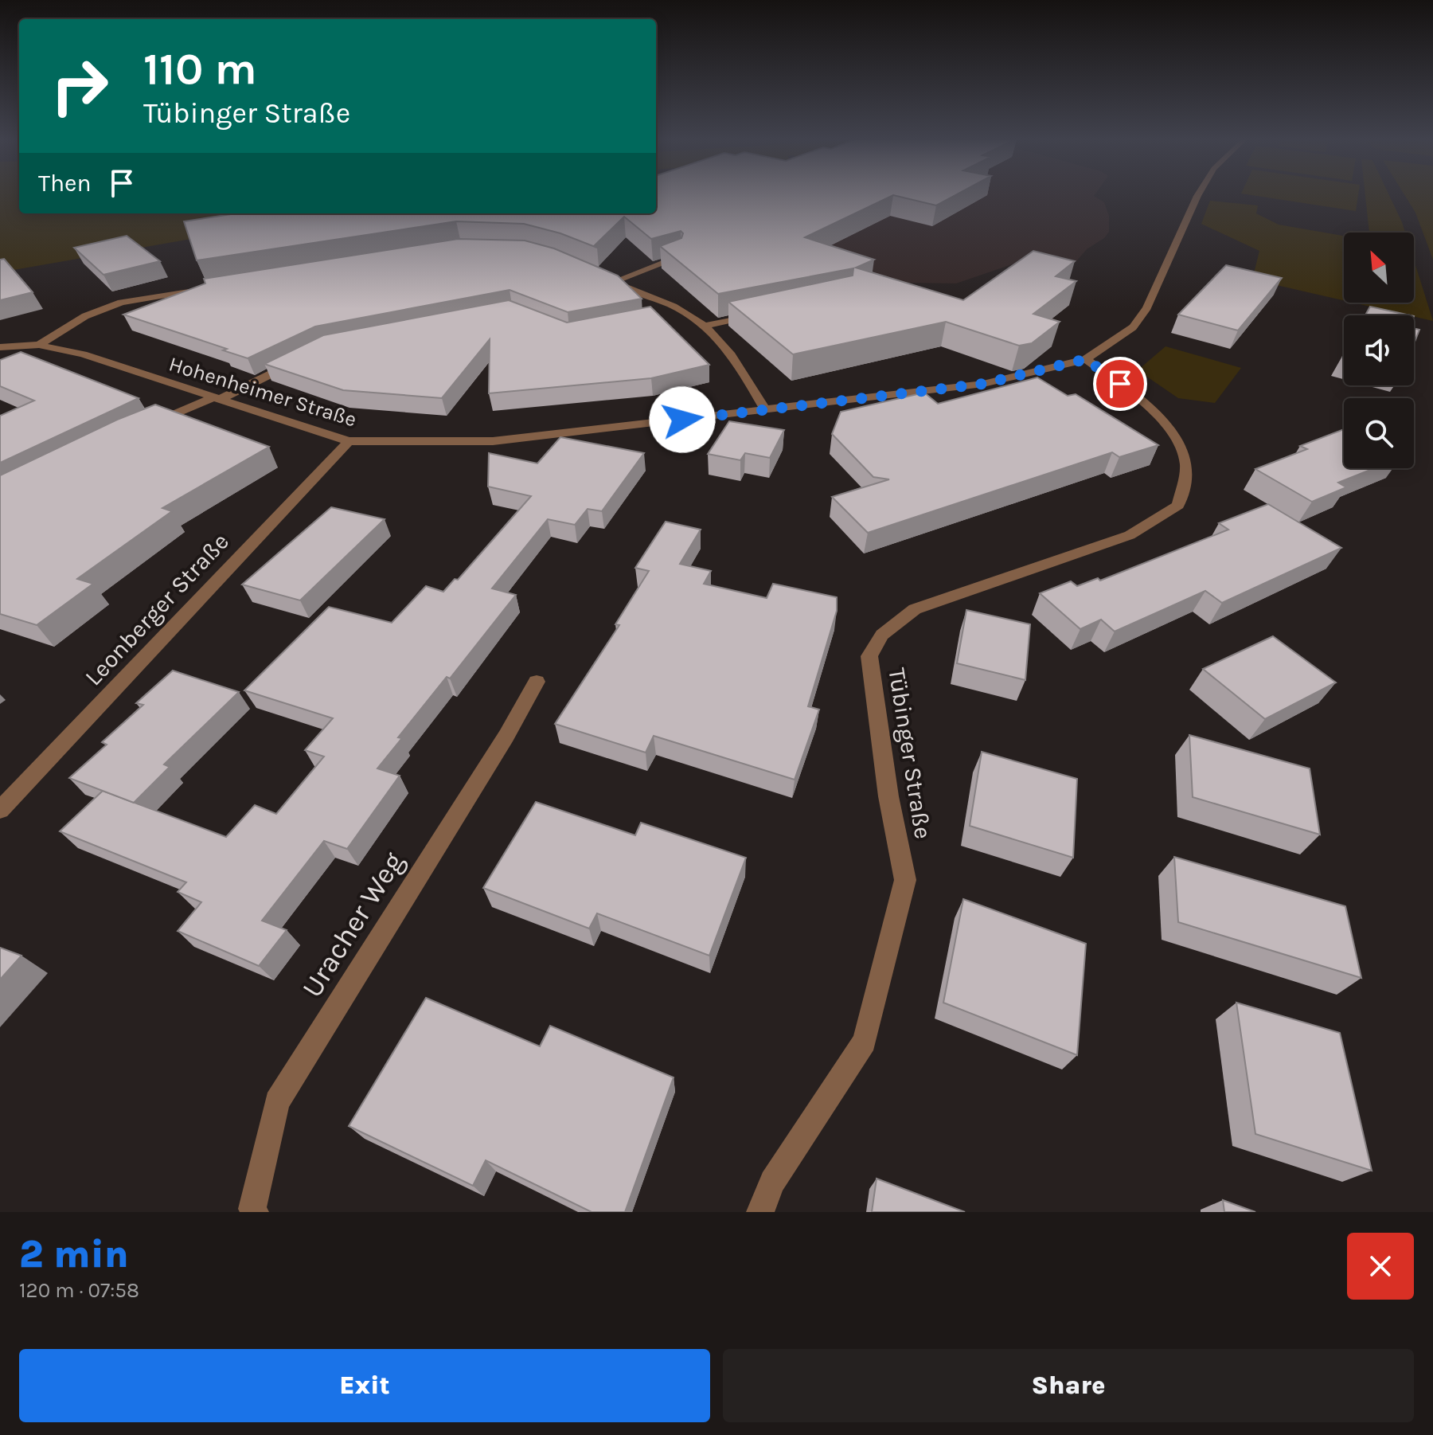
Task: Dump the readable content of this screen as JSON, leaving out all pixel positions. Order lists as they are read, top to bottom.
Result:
{
  "streets": {
    "street": [
      "Hohenheimer Straße",
      "Leonberger Straße",
      "Tübinger Straße",
      "Uracher Weg"
    ]
  },
  "crossings": [
    ["Hohenheimer Straße", "Leonberger Straße"],
    ["Hohenheimer Straße", "Tübinger Straße"]
  ],
  "north": "top left",
  "page": {
    "turn": ["110 m", "Tübinger Straße"],
    "then": "Then",
    "heading": ["2 min", "120 m · 07:58"],
    "buttons": ["Exit", "Share"]
  }
}
